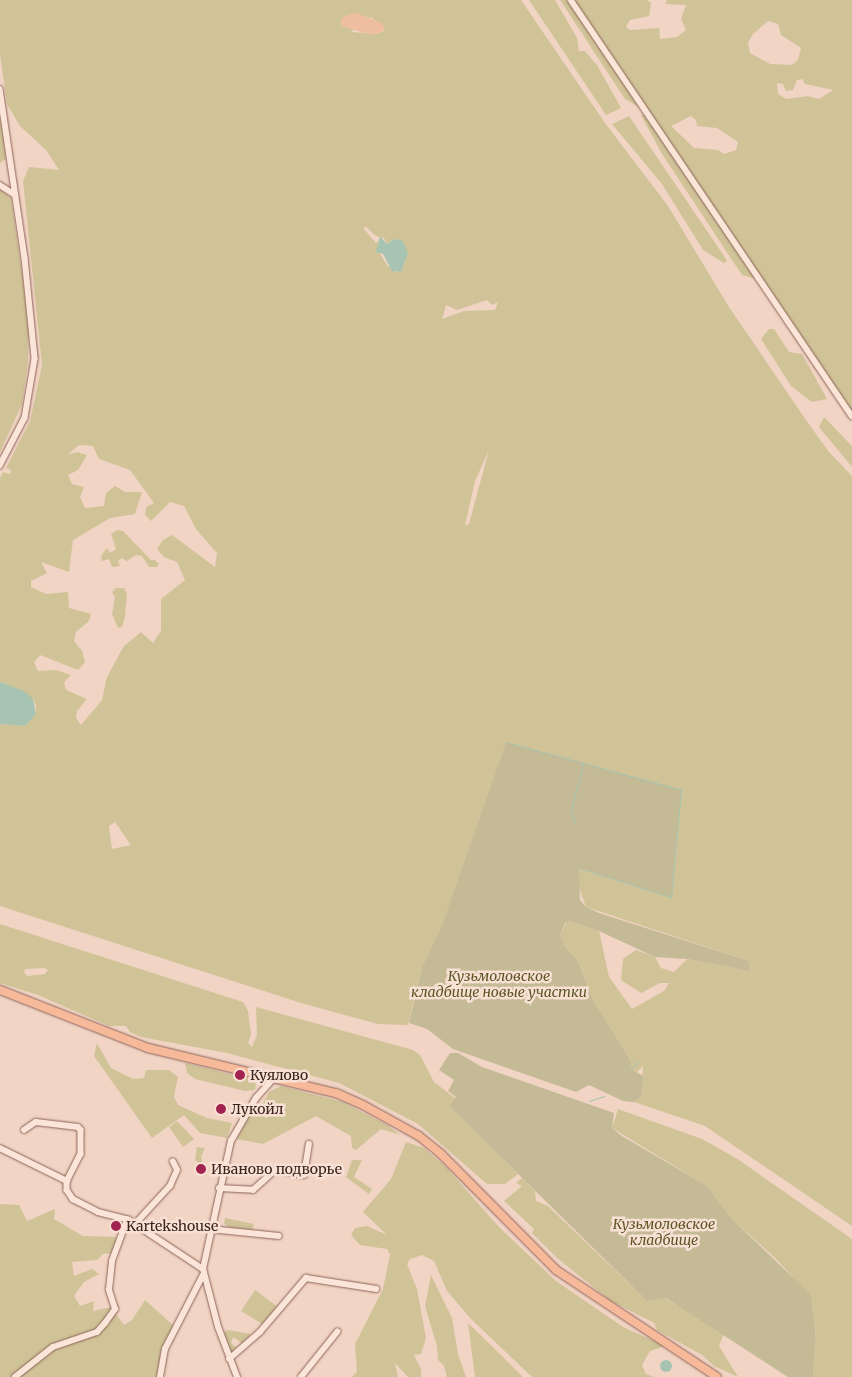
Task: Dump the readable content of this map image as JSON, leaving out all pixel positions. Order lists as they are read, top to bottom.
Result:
{
  "parks": ["Кузьмоловское кладбище новые участки", "Кузьмоловское кладбище"],
  "places": [
    "Куялово",
    "Лукойл",
    "Иваново подворье",
    "Kartekshouse"
  ]
}
